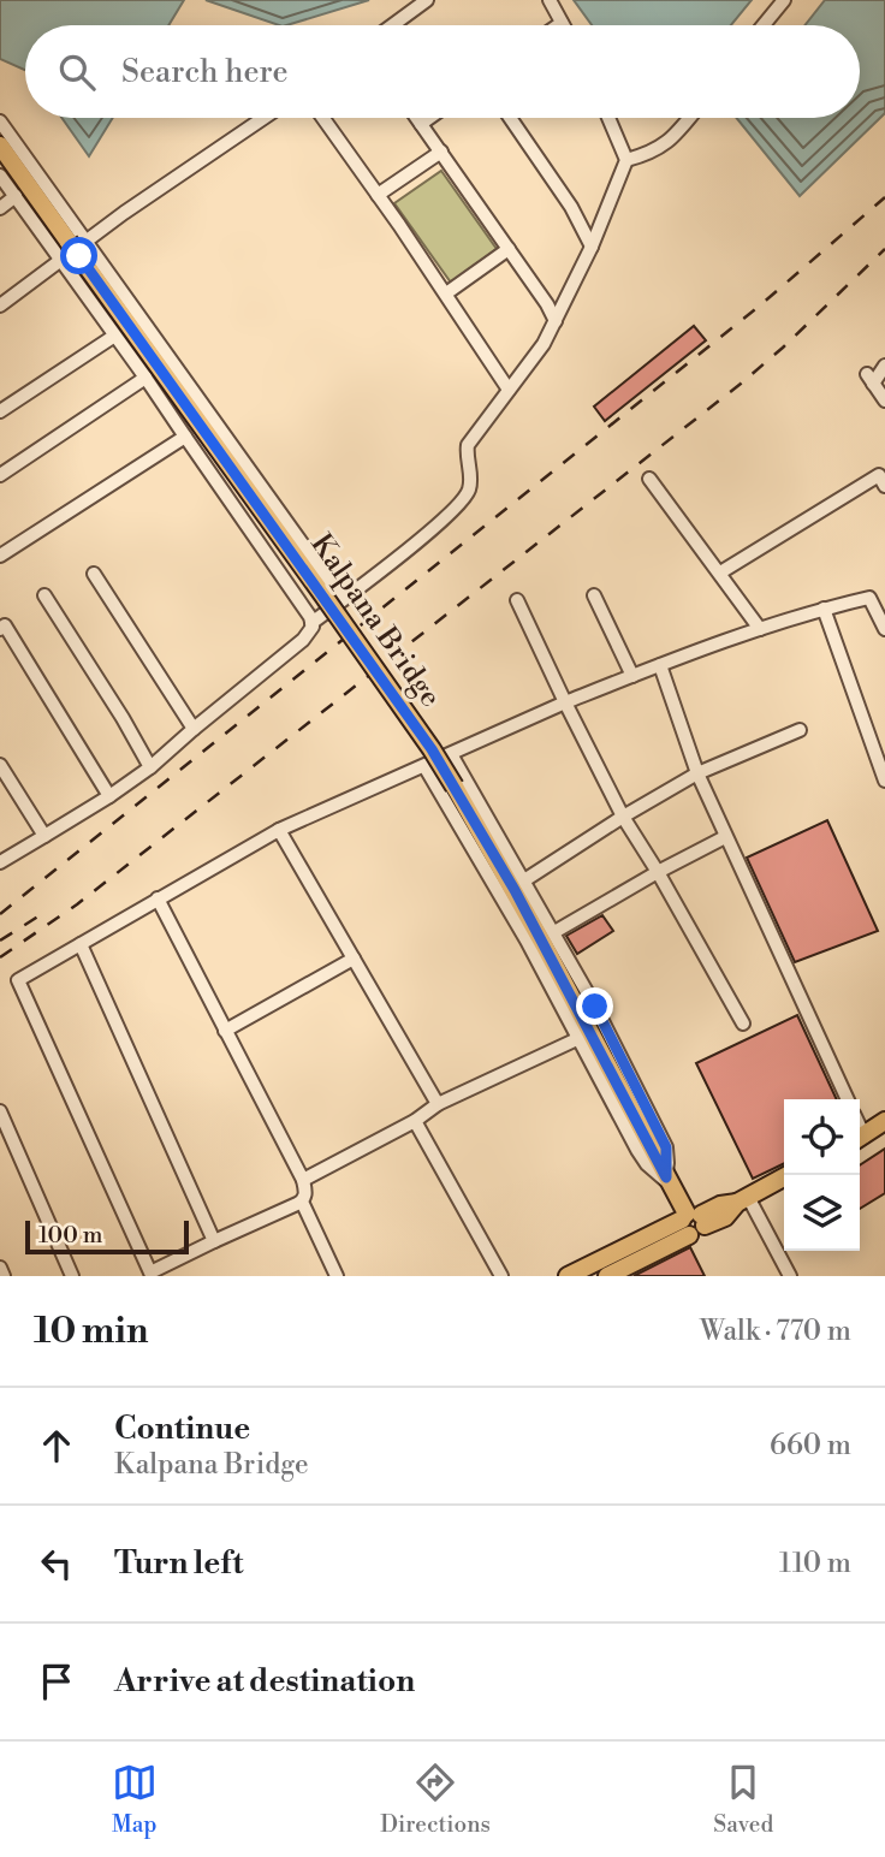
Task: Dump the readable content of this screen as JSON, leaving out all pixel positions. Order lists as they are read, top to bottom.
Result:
{
  "streets": {
    "main road": ["Kalpana Bridge"]
  },
  "scale_bar": "100 m",
  "page": {
    "search": "Search here",
    "scale": "100 m",
    "heading": ["10 min", "Walk · 770 m"],
    "list": [
      ["Continue", "Kalpana Bridge", "660 m"],
      ["Turn left", "110 m"],
      "Arrive at destination"
    ],
    "nav": ["Map", "Directions", "Saved"]
  }
}
